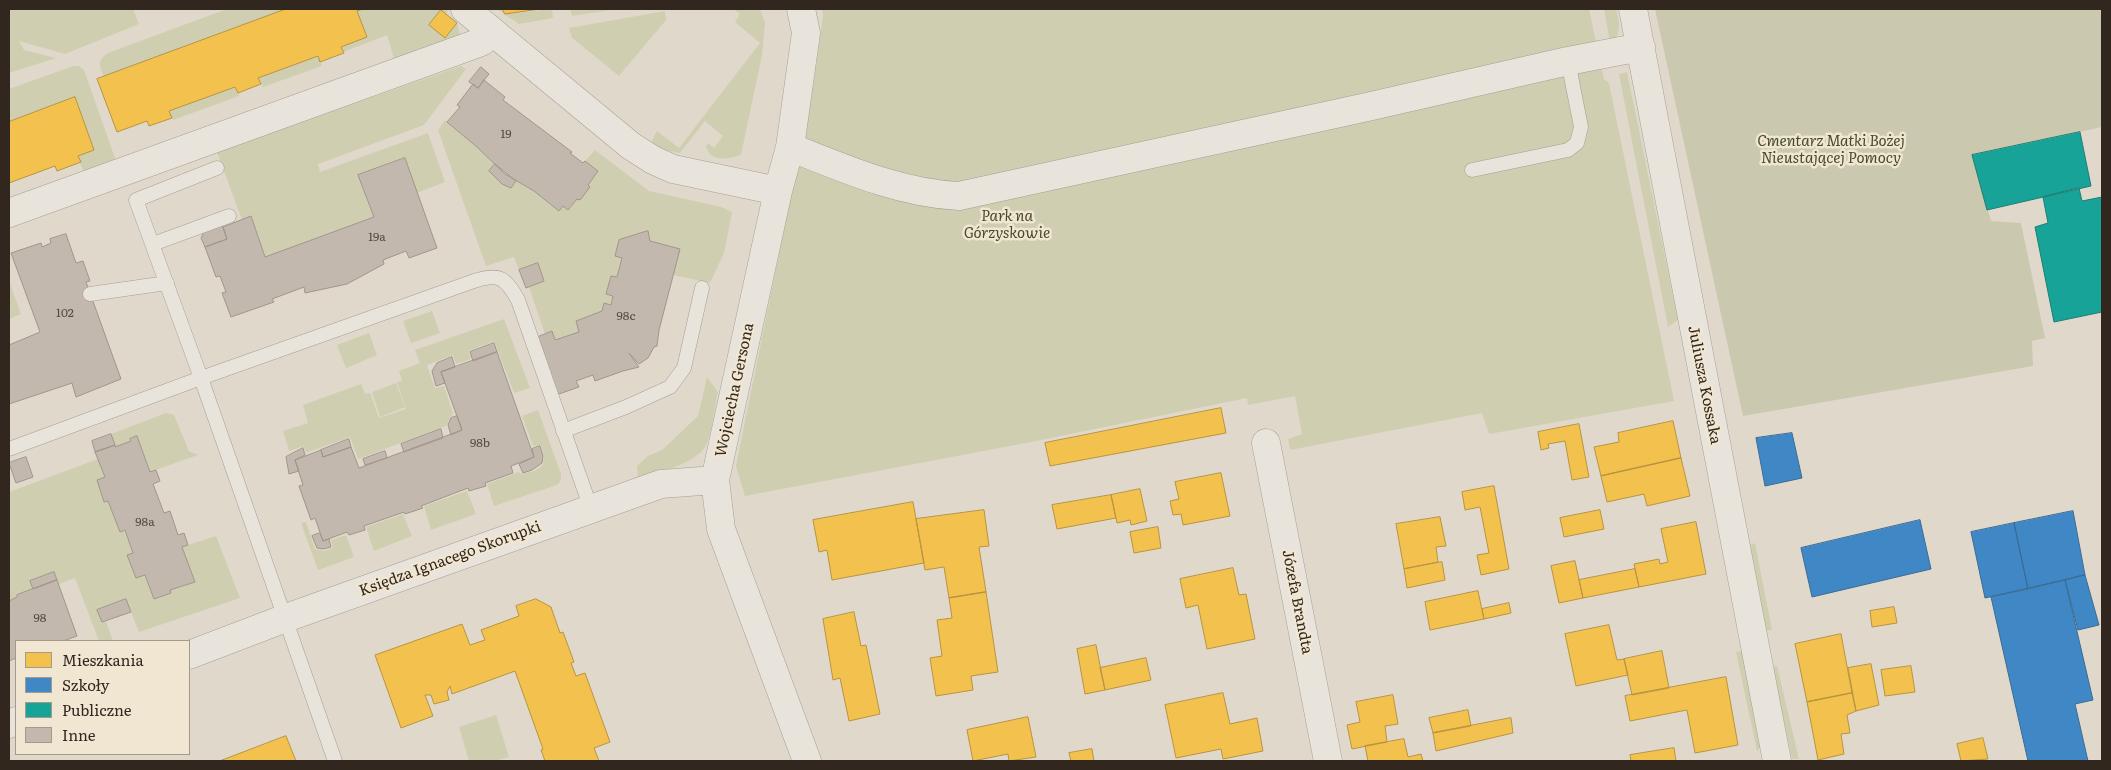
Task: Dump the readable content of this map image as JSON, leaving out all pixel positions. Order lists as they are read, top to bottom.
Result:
{
  "streets": {
    "street": [
      "Juliusza Kossaka",
      "Wojciecha Gersona",
      "Księdza Ignacego Skorupki",
      "Józefa Brandta"
    ]
  },
  "crossings": [
    ["Wojciecha Gersona", "Księdza Ignacego Skorupki"]
  ],
  "parks": ["Cmentarz Matki Bożej Nieustającej Pomocy", "Park na Górzyskowie"],
  "house_numbers": [
    "19",
    "19a",
    "102",
    "98c",
    "98b",
    "98a",
    "98"
  ],
  "legend": [
    "Mieszkania",
    "Szkoły",
    "Publiczne",
    "Inne"
  ]
}
